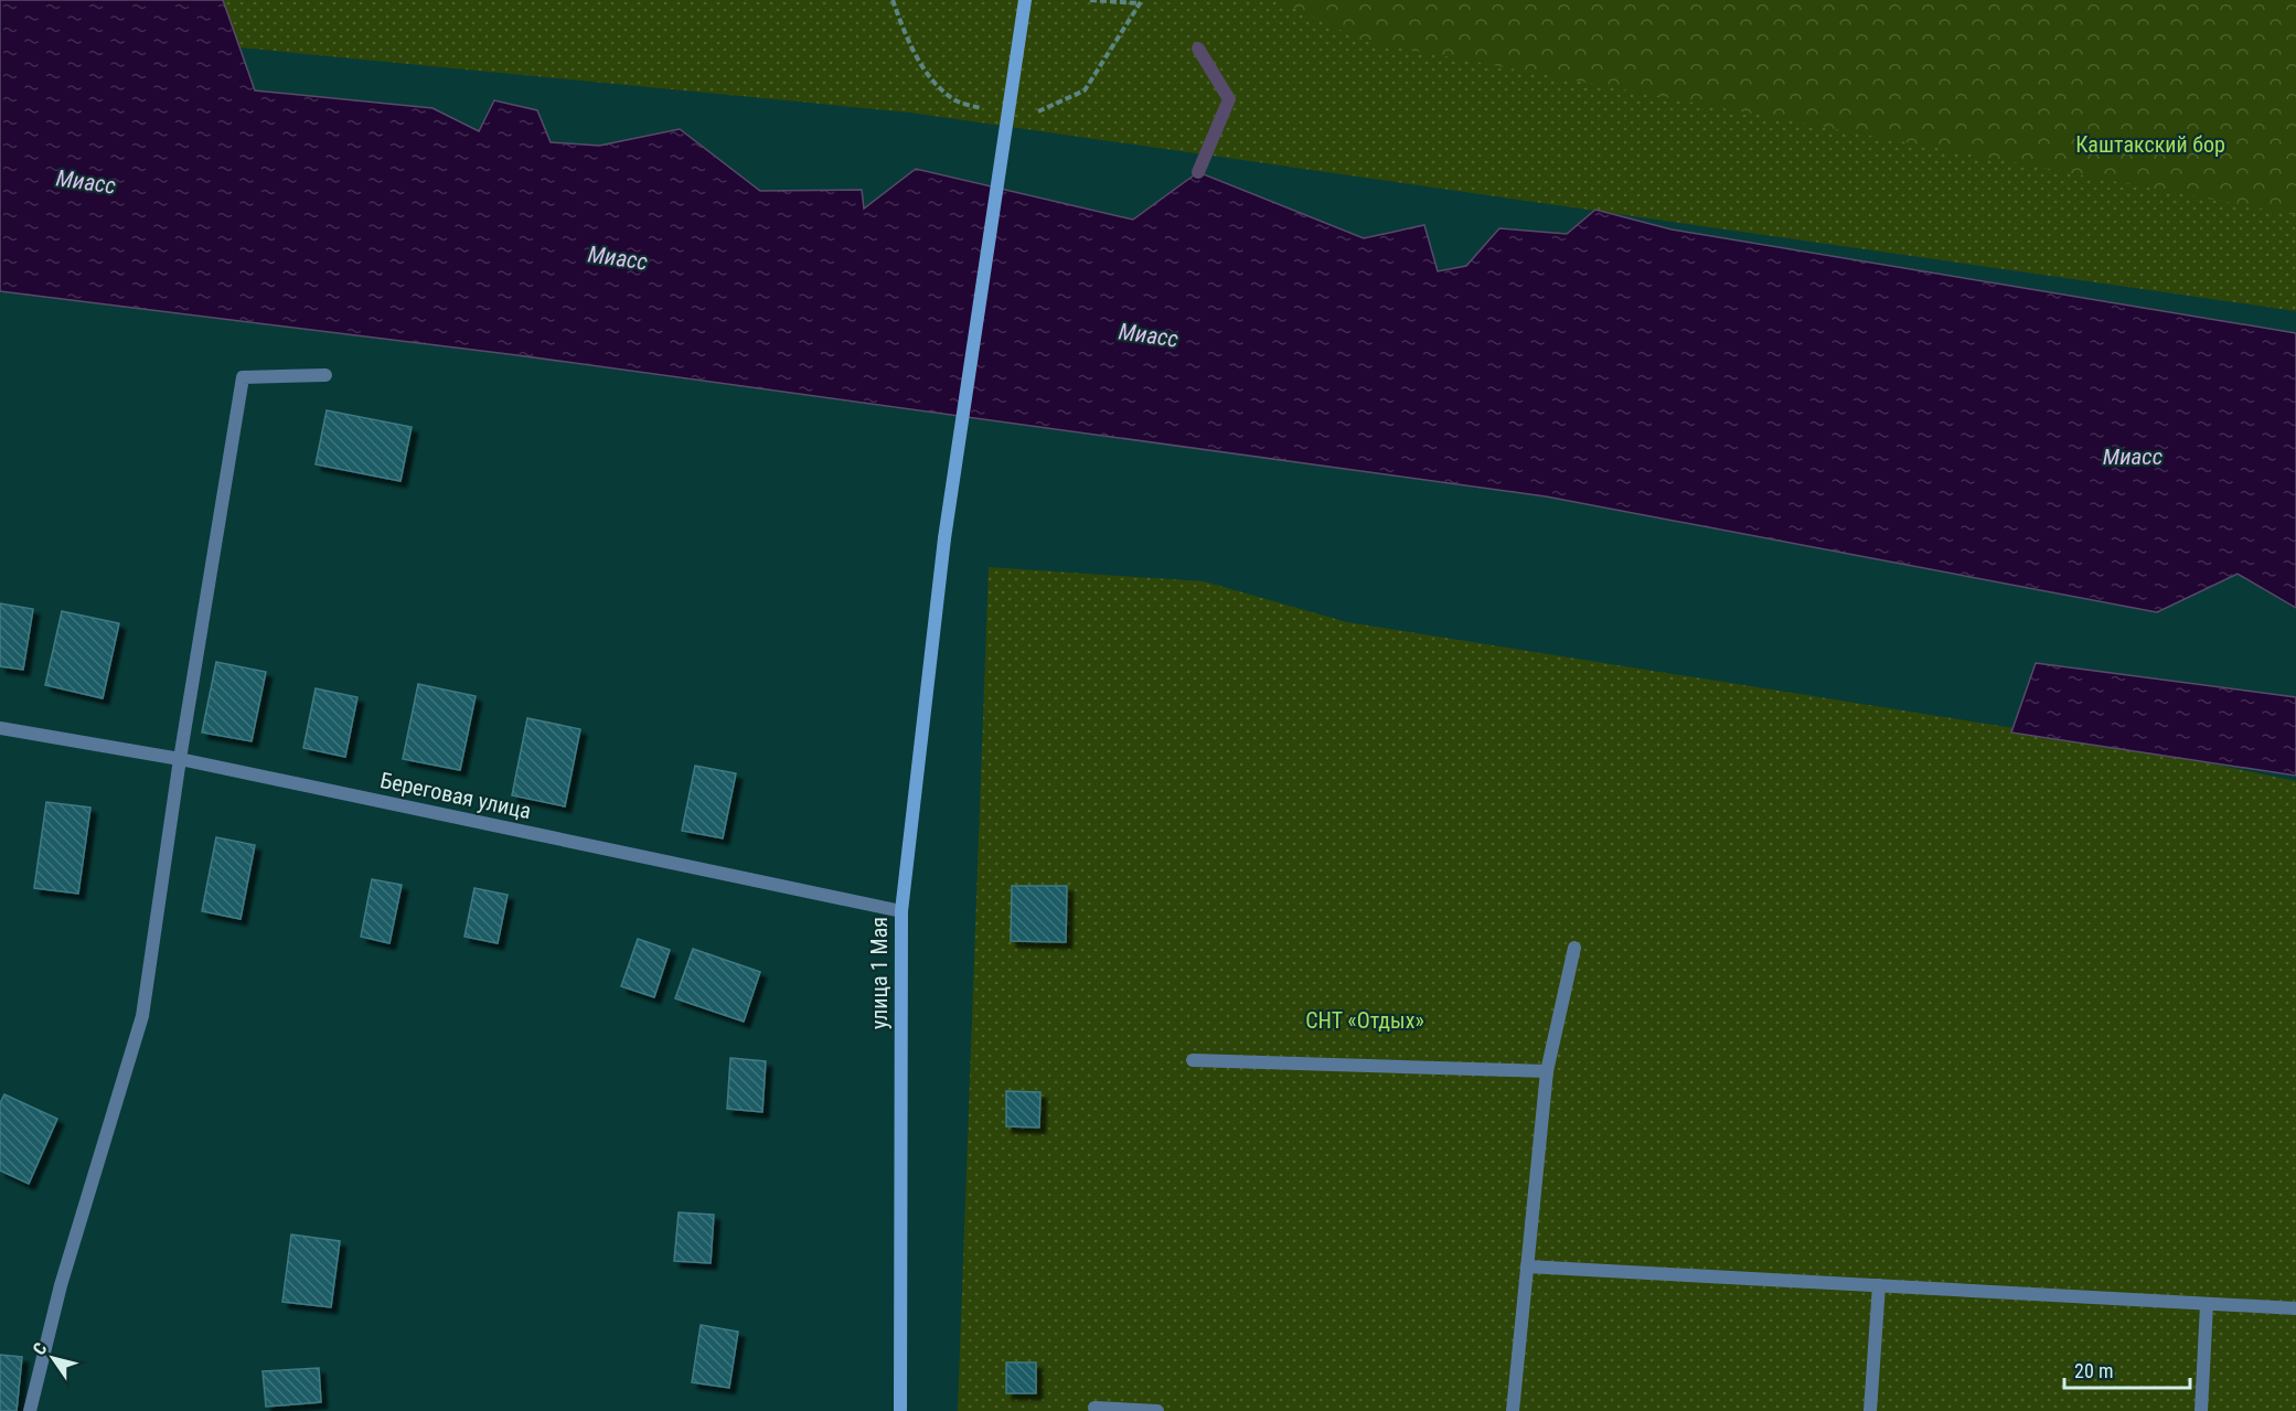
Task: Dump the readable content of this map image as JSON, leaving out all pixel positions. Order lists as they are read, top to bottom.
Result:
{
  "streets": {
    "main road": ["улица 1 Мая"],
    "street": ["Береговая улица"]
  },
  "crossings": [
    ["Береговая улица", "улица 1 Мая"]
  ],
  "water": ["Миасс"],
  "parks": ["Каштакский бор", "СНТ «Отдых»"],
  "scale_bar": "20 m",
  "north": "top left"
}
